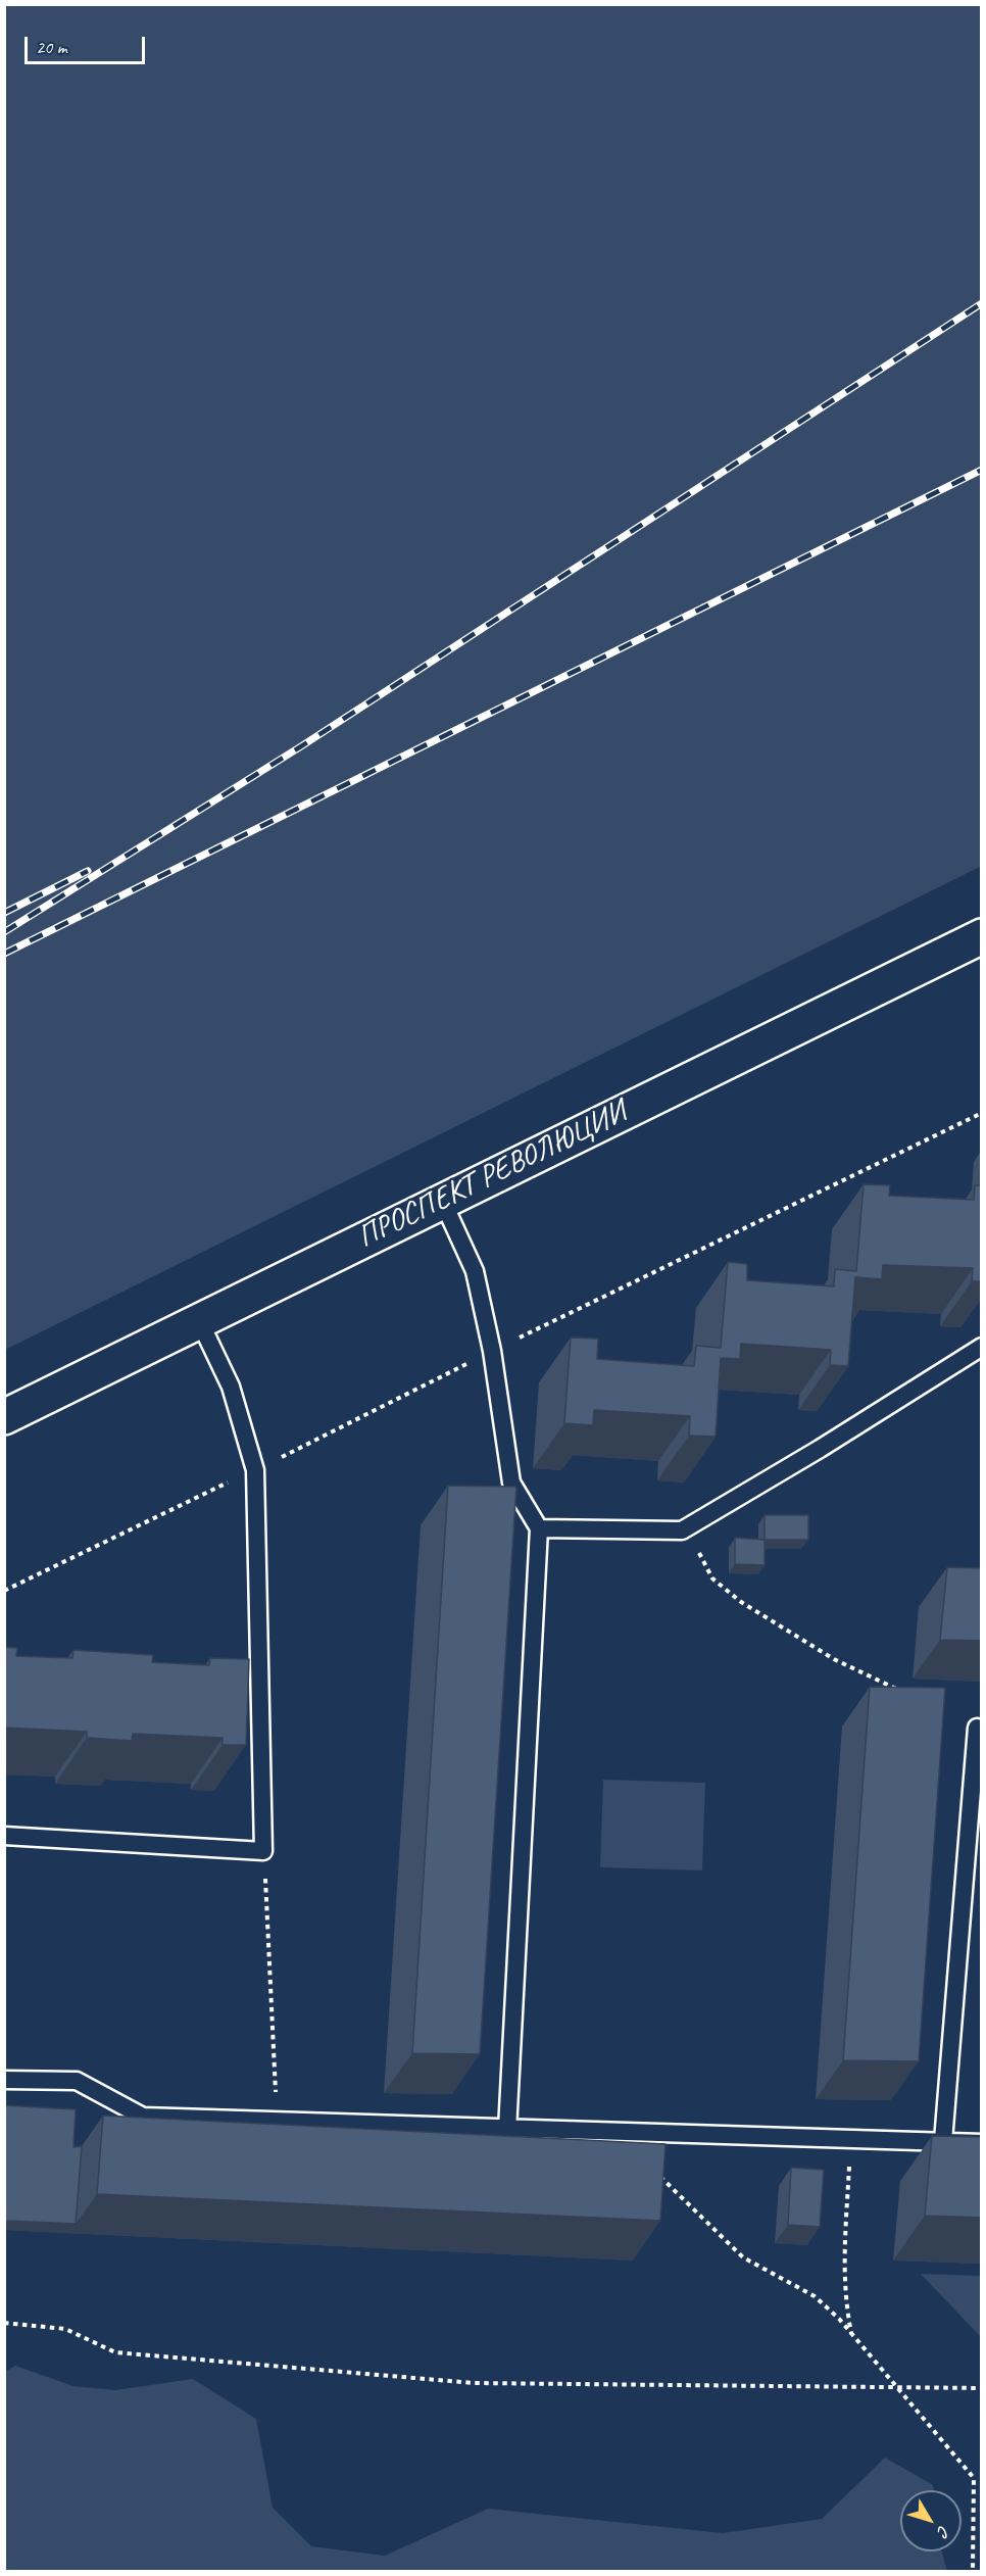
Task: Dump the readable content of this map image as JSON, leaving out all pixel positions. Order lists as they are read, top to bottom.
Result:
{
  "streets": {
    "main road": ["ПРОСПЕКТ РЕВОЛЮЦИИ"]
  },
  "scale_bar": "20 m",
  "north": "bottom right"
}
